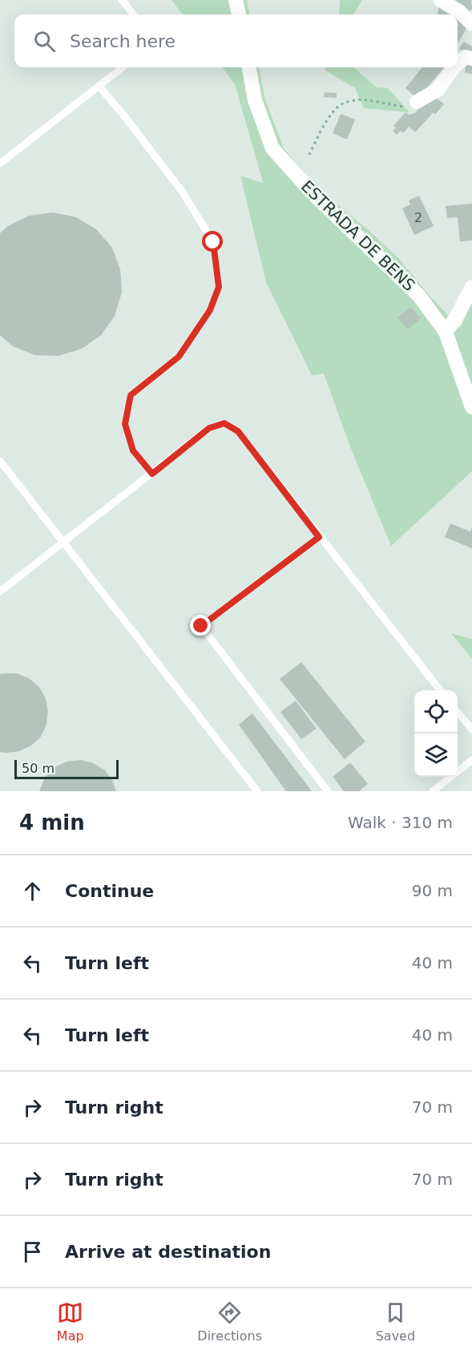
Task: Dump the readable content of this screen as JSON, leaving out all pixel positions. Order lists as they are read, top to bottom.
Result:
{
  "streets": {
    "street": ["ESTRADA DE BENS"]
  },
  "house_numbers": ["2"],
  "scale_bar": "50 m",
  "page": {
    "search": "Search here",
    "scale": "50 m",
    "heading": ["4 min", "Walk · 310 m"],
    "list": [
      ["Continue", "90 m"],
      ["Turn left", "40 m"],
      ["Turn left", "40 m"],
      ["Turn right", "70 m"],
      ["Turn right", "70 m"],
      "Arrive at destination"
    ],
    "nav": ["Map", "Directions", "Saved"]
  }
}
